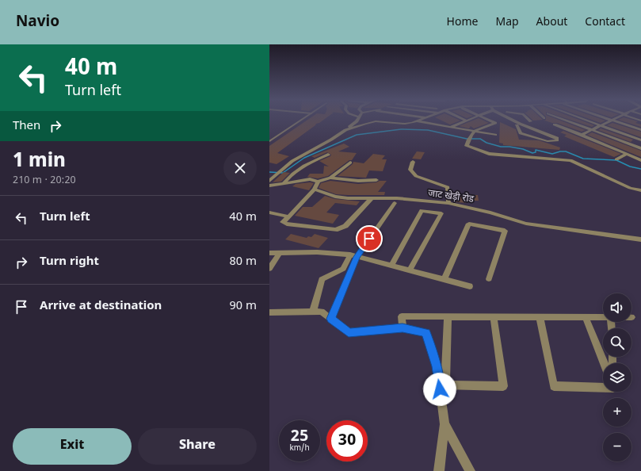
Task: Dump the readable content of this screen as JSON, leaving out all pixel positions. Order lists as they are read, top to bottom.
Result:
{
  "streets": {
    "street": ["जाट खेड़ी रोड"]
  },
  "page": {
    "header": "Navio",
    "nav": [
      "Home",
      "Map",
      "About",
      "Contact"
    ],
    "turn": ["40 m", "Turn left"],
    "then": "Then",
    "heading": ["1 min", "210 m · 20:20"],
    "list": [
      {
        "name": "Turn left",
        "value": "40 m"
      },
      {
        "name": "Turn right",
        "value": "80 m"
      },
      {
        "name": "Arrive at destination",
        "value": "90 m"
      }
    ],
    "map_buttons": ["+", "−"],
    "speed": "25 km/h",
    "limit": "30",
    "buttons": ["Exit", "Share"]
  }
}
